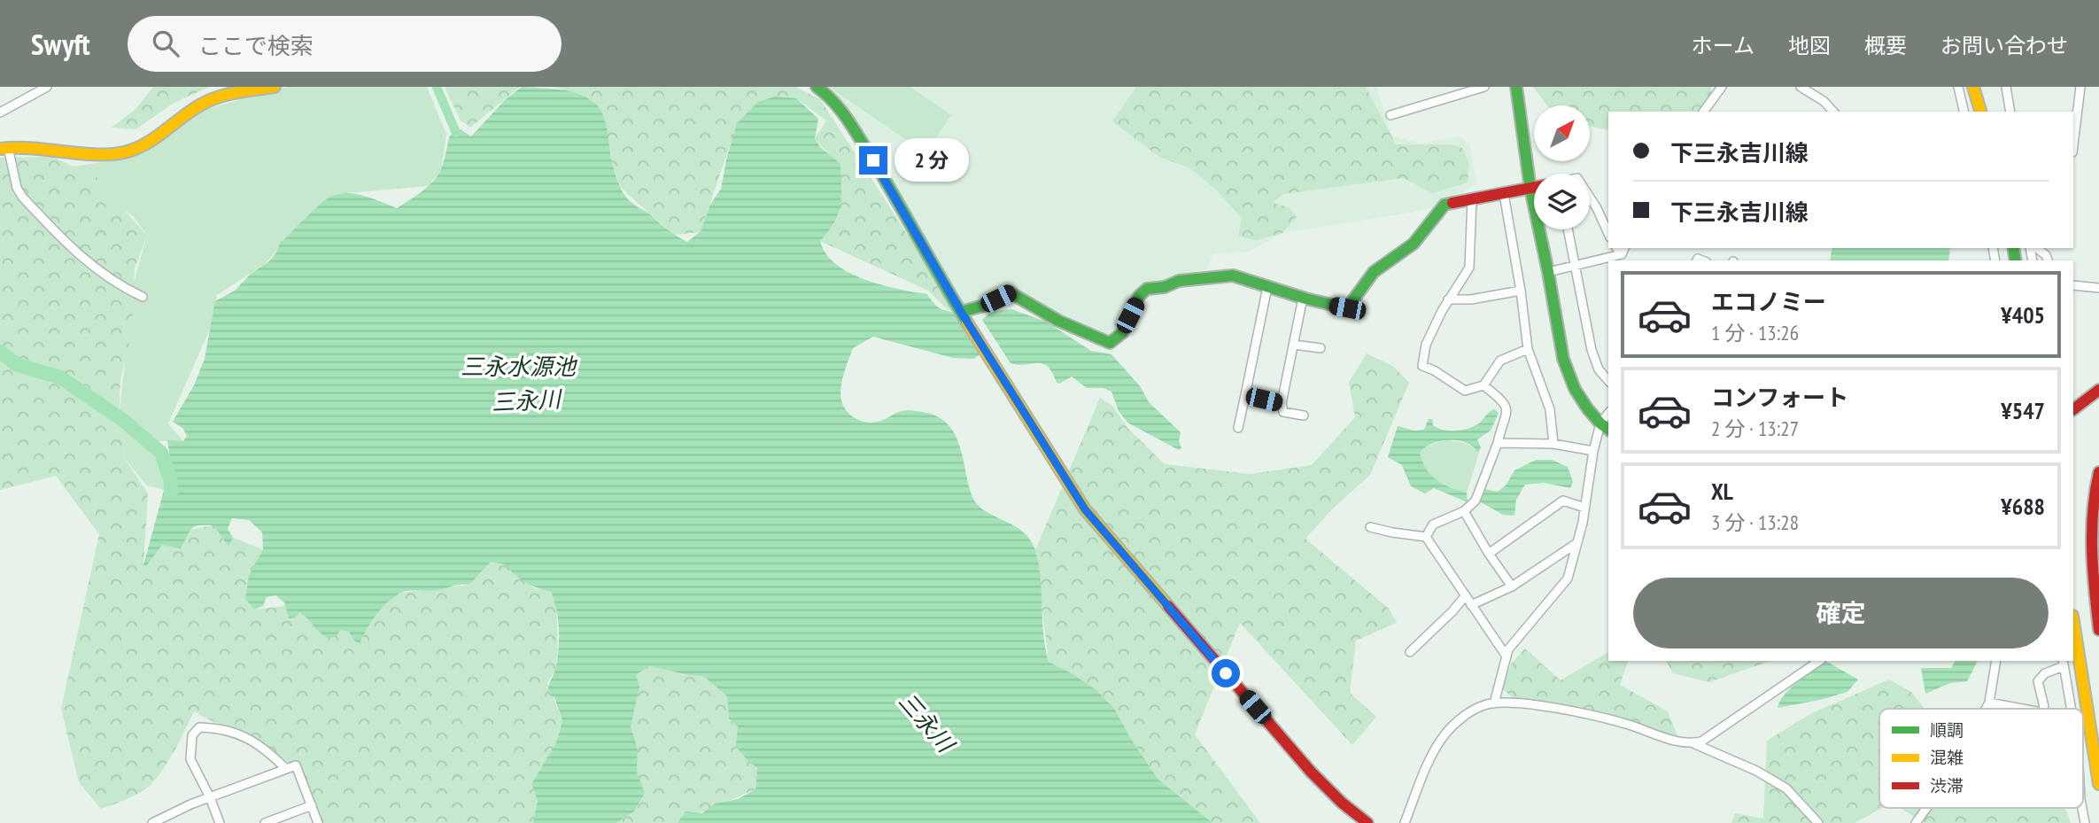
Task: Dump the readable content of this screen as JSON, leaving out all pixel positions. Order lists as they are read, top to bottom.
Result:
{
  "water": ["三永水源池", "三永川"],
  "legend": ["順調", "混雑", "渋滞"],
  "north": "top right",
  "page": {
    "header": "Swyft",
    "search": "ここで検索",
    "nav": [
      "ホーム",
      "地図",
      "概要",
      "お問い合わせ"
    ],
    "banner": ["下三永吉川線", "下三永吉川線"],
    "bubble": "2 分",
    "list": [
      {
        "name": "エコノミー",
        "note": "1 分 · 13:26",
        "value": "¥405"
      },
      {
        "name": "コンフォート",
        "note": "2 分 · 13:27",
        "value": "¥547"
      },
      {
        "name": "XL",
        "note": "3 分 · 13:28",
        "value": "¥688"
      }
    ],
    "buttons": "確定"
  }
}
